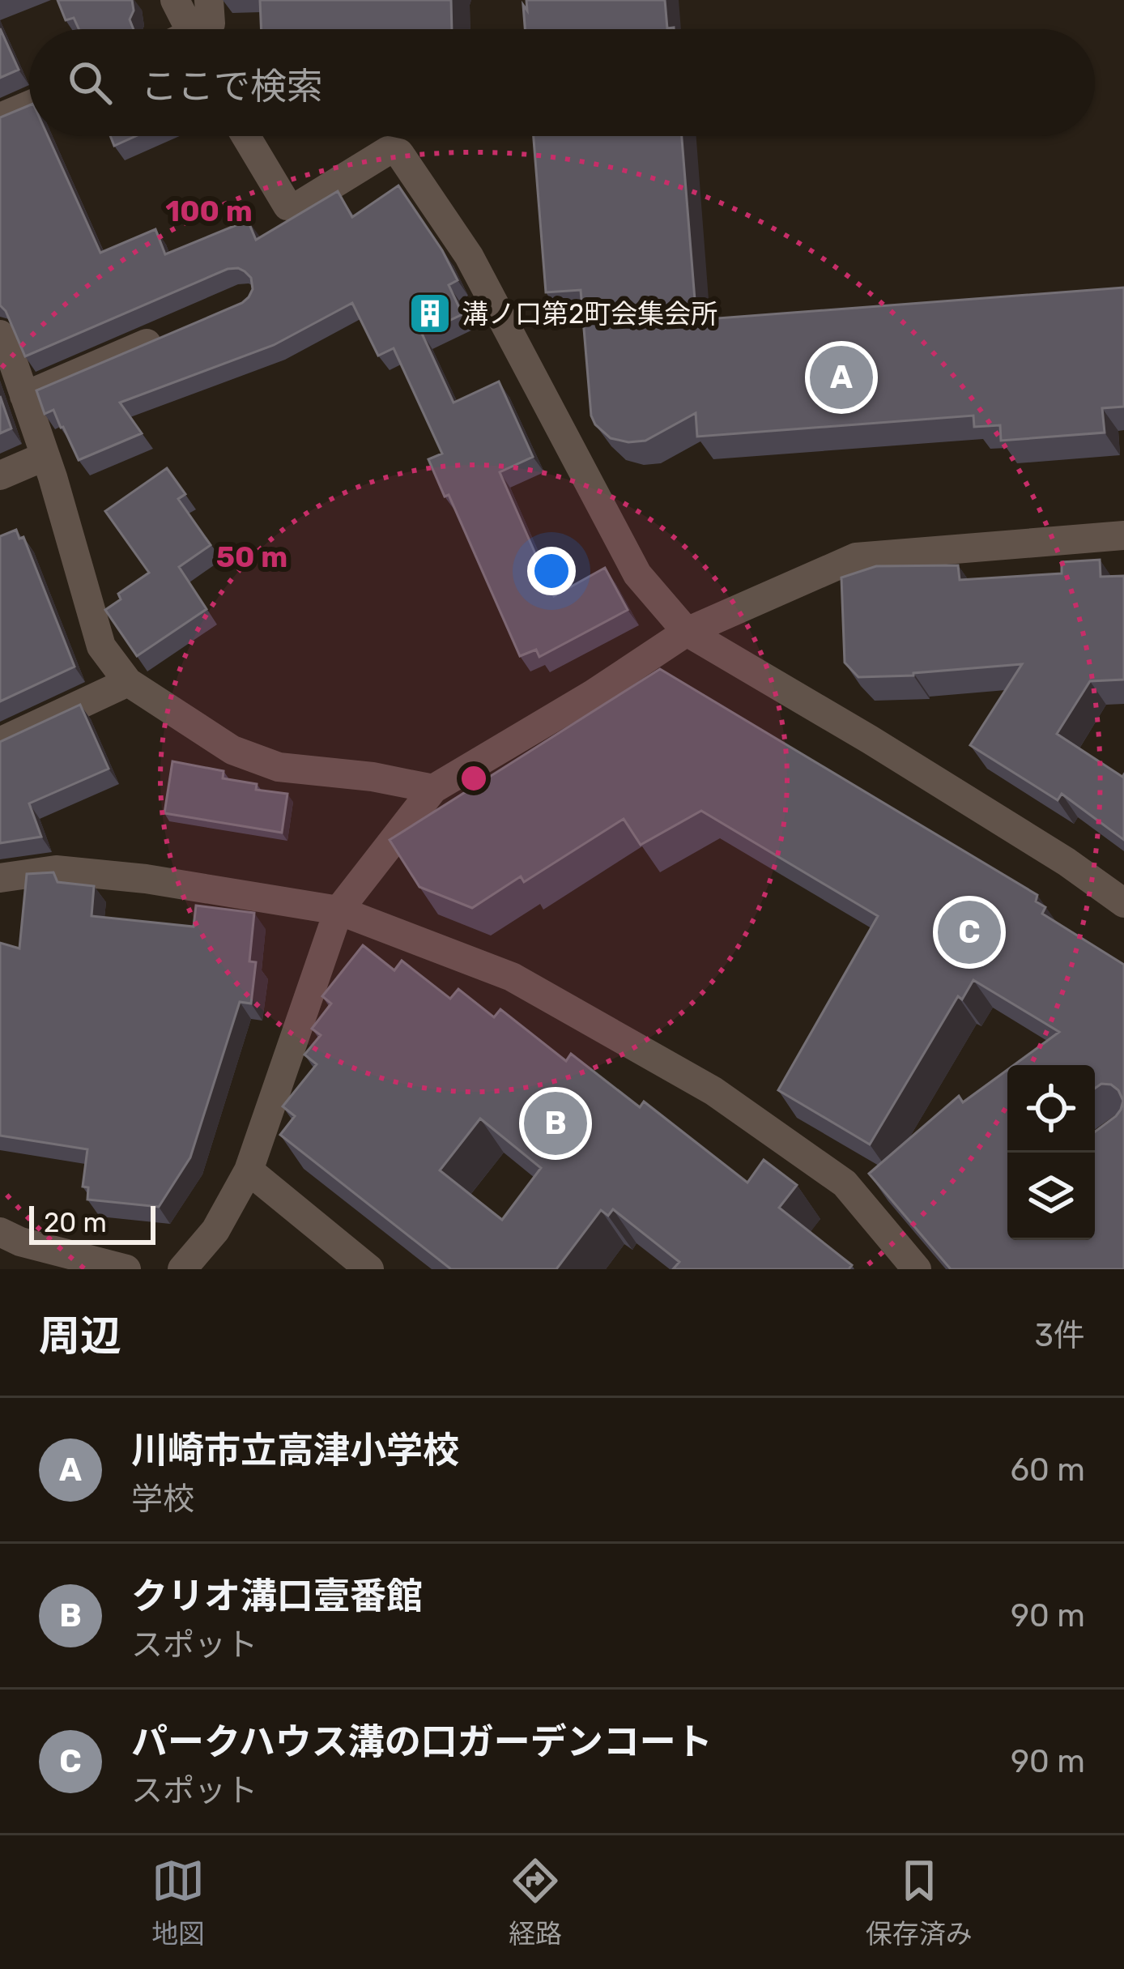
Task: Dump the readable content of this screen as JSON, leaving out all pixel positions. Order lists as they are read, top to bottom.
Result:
{
  "places": {
    "building": ["溝ノ口第2町会集会所"]
  },
  "scale_bar": "20 m",
  "page": {
    "search": "ここで検索",
    "pins": ["A", "C", "B"],
    "scale": "20 m",
    "heading": ["周辺", "3件"],
    "list": [
      {
        "mark": "A",
        "name": "川崎市立高津小学校",
        "note": "学校",
        "value": "60 m"
      },
      {
        "mark": "B",
        "name": "クリオ溝口壹番館",
        "note": "スポット",
        "value": "90 m"
      },
      {
        "mark": "C",
        "name": "パークハウス溝の口ガーデンコート",
        "note": "スポット",
        "value": "90 m"
      }
    ],
    "nav": ["地図", "経路", "保存済み"]
  },
  "rings": ["100 m", "50 m"]
}
